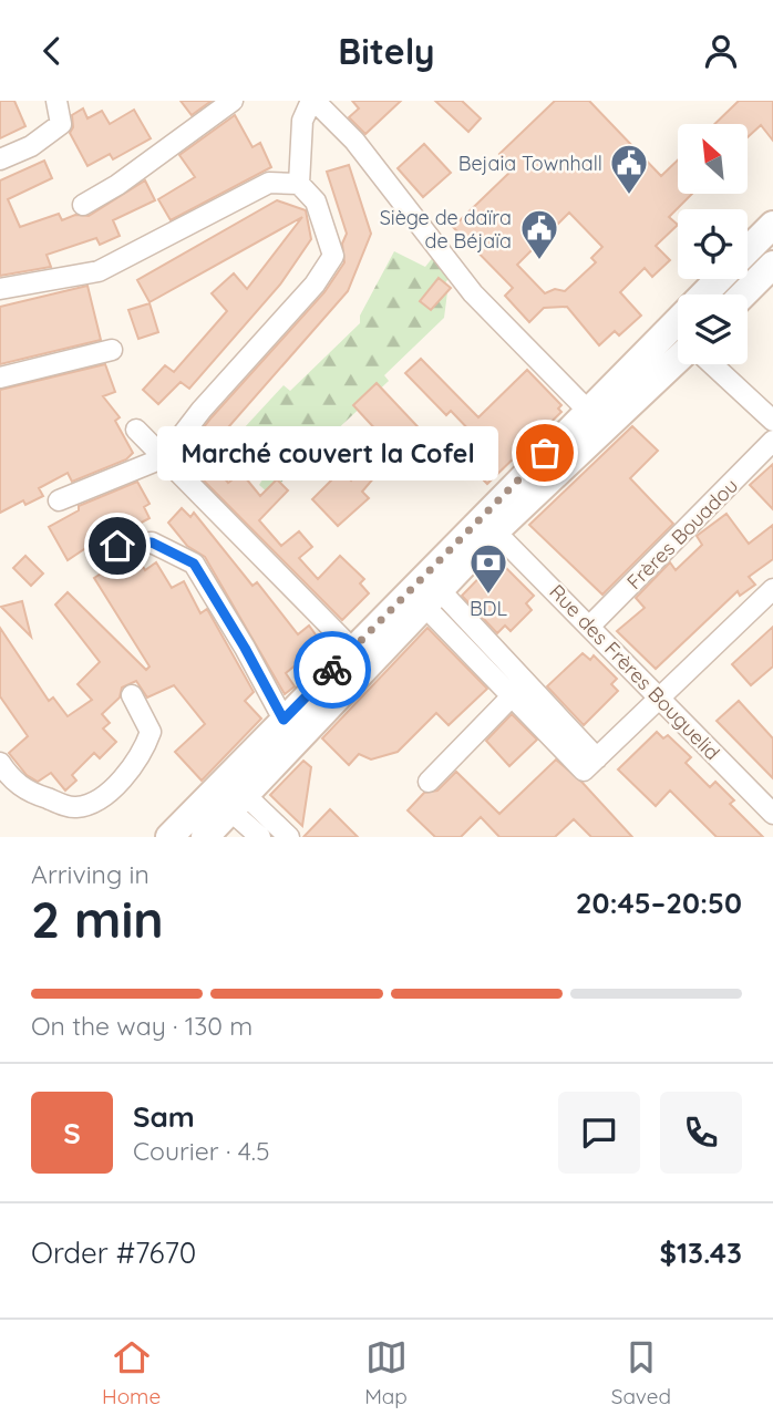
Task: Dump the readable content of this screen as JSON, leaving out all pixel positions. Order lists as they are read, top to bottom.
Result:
{
  "streets": {
    "street": ["Frères Bouadou", "Rue des Frères Bouguelid"]
  },
  "crossings": [
    ["Frères Bouadou", "Rue des Frères Bouguelid"]
  ],
  "places": {
    "public building": ["Bejaia Townhall", "Siège de daïra de Béjaïa"],
    "other": ["Marché couvert la Cofel"],
    "bank": ["BDL"]
  },
  "north": "top left",
  "page": {
    "header": "Bitely",
    "bubble": "Marché couvert la Cofel",
    "heading": ["2 min", "Arriving in", "20:45–20:50"],
    "panel": [
      "Sam",
      "Courier · 4.5",
      "Order #7670",
      "$13.43"
    ],
    "bar": "On the way · 130 m",
    "round": "S",
    "tabs": ["Home", "Map", "Saved"]
  }
}
